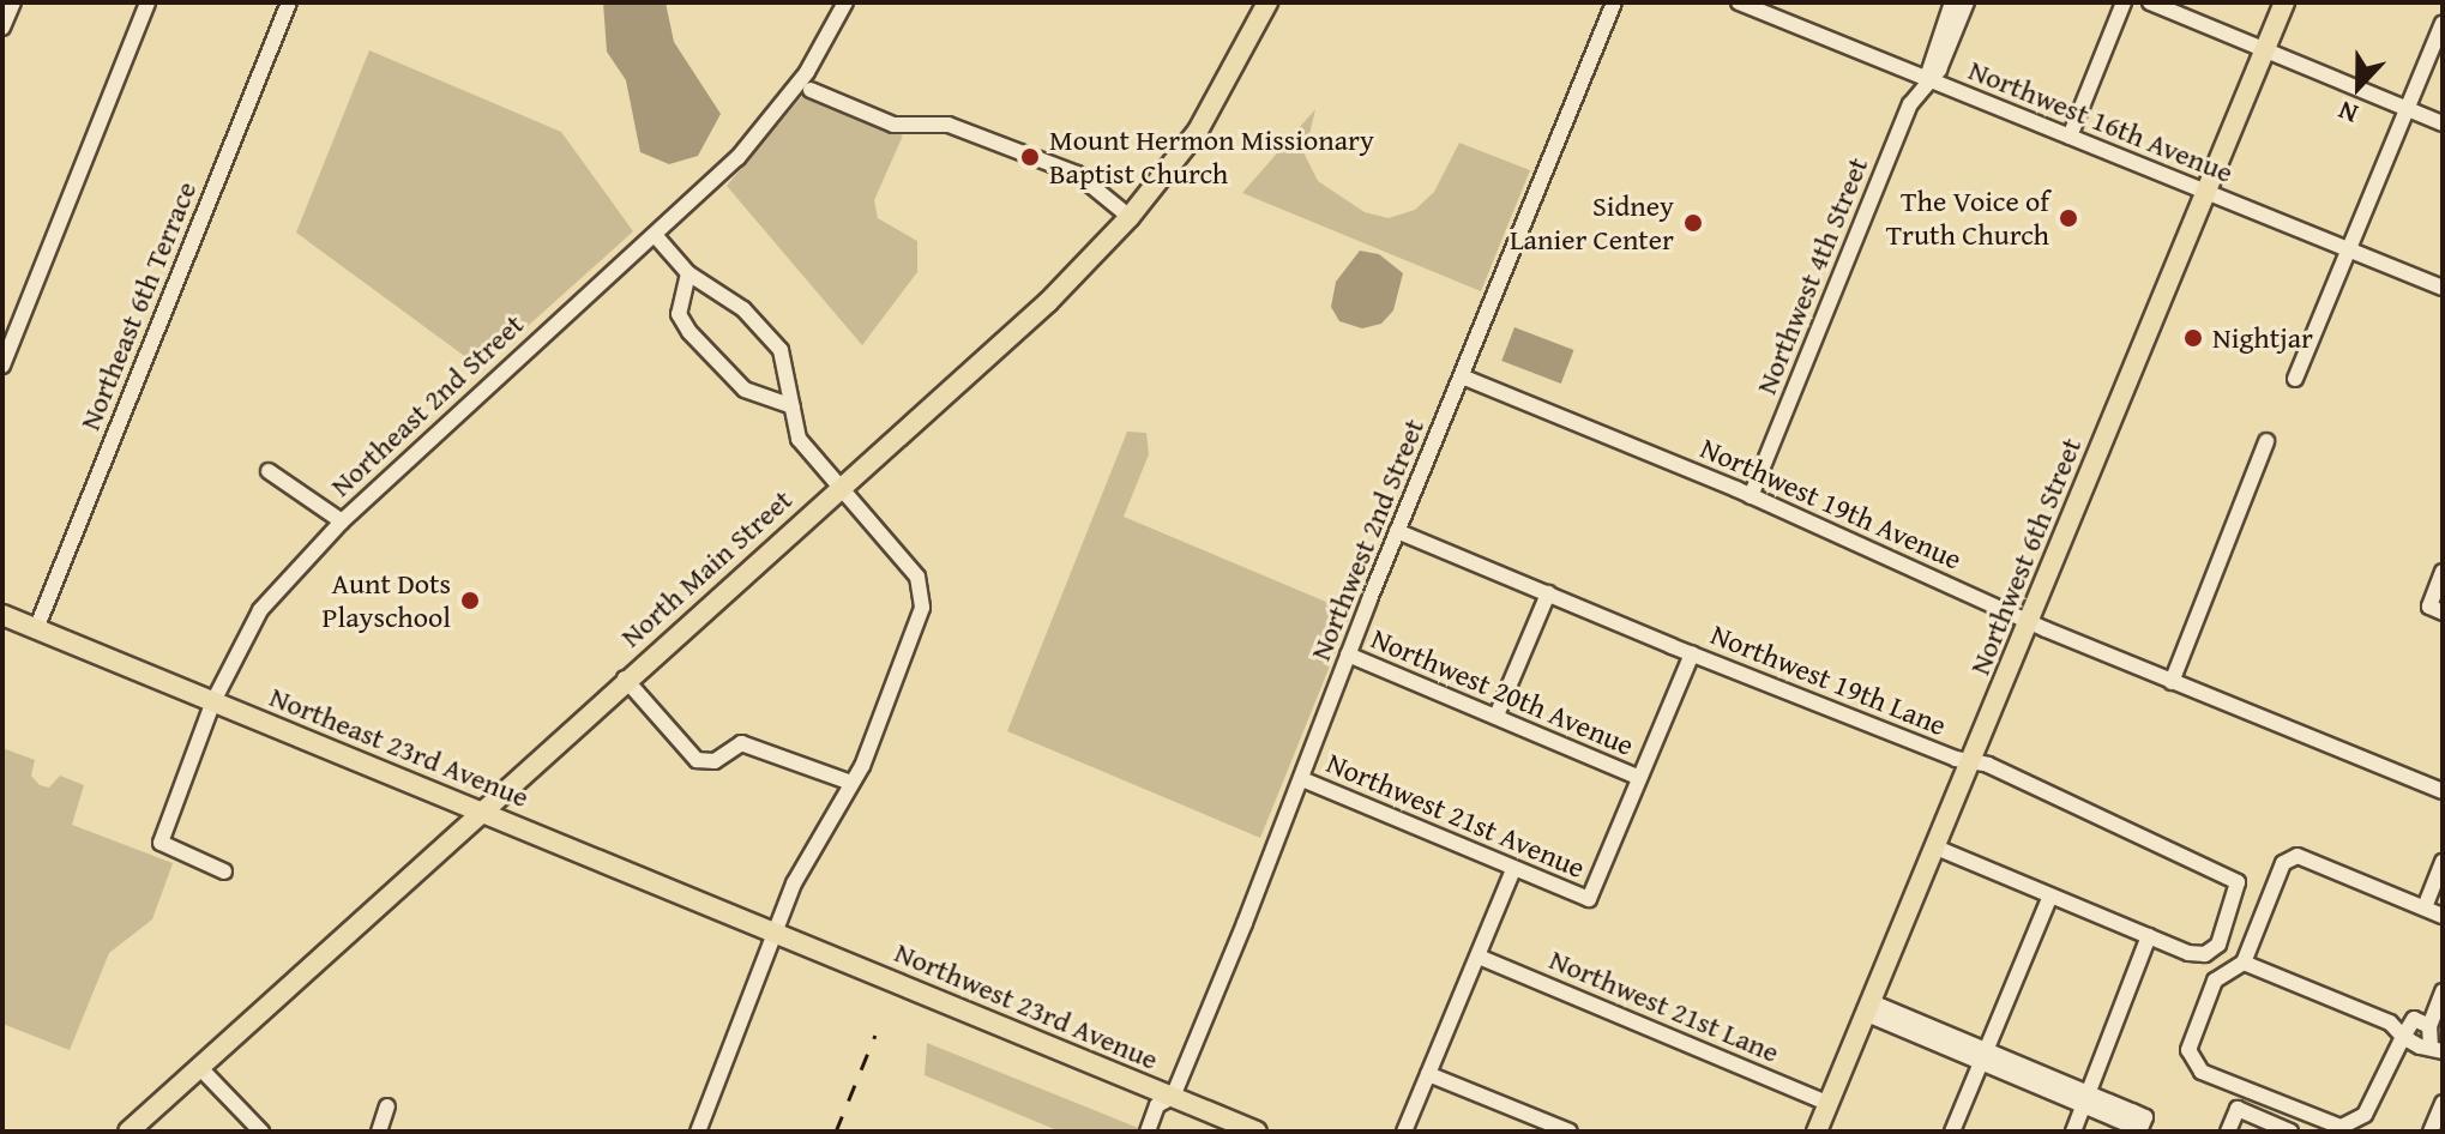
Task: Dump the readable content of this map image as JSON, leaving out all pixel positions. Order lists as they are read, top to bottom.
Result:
{
  "streets": {
    "main road": [
      "Northwest 6th Street",
      "North Main Street",
      "Northeast 23rd Avenue",
      "Northwest 23rd Avenue"
    ],
    "street": [
      "Northwest 16th Avenue",
      "Northwest 4th Street",
      "Northeast 6th Terrace",
      "Northeast 2nd Street",
      "Northwest 19th Avenue",
      "Northwest 2nd Street",
      "Northwest 19th Lane",
      "Northwest 20th Avenue",
      "Northwest 21st Avenue",
      "Northwest 21st Lane"
    ]
  },
  "crossings": [
    ["Northwest 16th Avenue", "Northwest 4th Street"],
    ["Northwest 16th Avenue", "Northwest 6th Street"],
    ["Northwest 4th Street", "Northwest 19th Avenue"],
    ["Northeast 6th Terrace", "Northeast 23rd Avenue"],
    ["Northeast 2nd Street", "Northeast 23rd Avenue"],
    ["Northwest 19th Avenue", "Northwest 2nd Street"],
    ["Northwest 19th Avenue", "Northwest 6th Street"],
    ["Northwest 2nd Street", "Northwest 19th Lane"],
    ["Northwest 2nd Street", "Northwest 20th Avenue"],
    ["Northwest 2nd Street", "Northwest 21st Avenue"],
    ["Northwest 2nd Street", "Northwest 23rd Avenue"],
    ["Northwest 6th Street", "Northwest 19th Lane"],
    ["Northwest 6th Street", "Northwest 21st Lane"],
    ["North Main Street", "Northeast 23rd Avenue"],
    ["Northwest 20th Avenue", "Northwest 21st Avenue"],
    ["Northeast 23rd Avenue", "Northwest 23rd Avenue"]
  ],
  "places": [
    "Mount Hermon Missionary Baptist Church",
    "The Voice of Truth Church",
    "Sidney Lanier Center",
    "Nightjar",
    "Aunt Dots Playschool"
  ],
  "north": "bottom"
}
